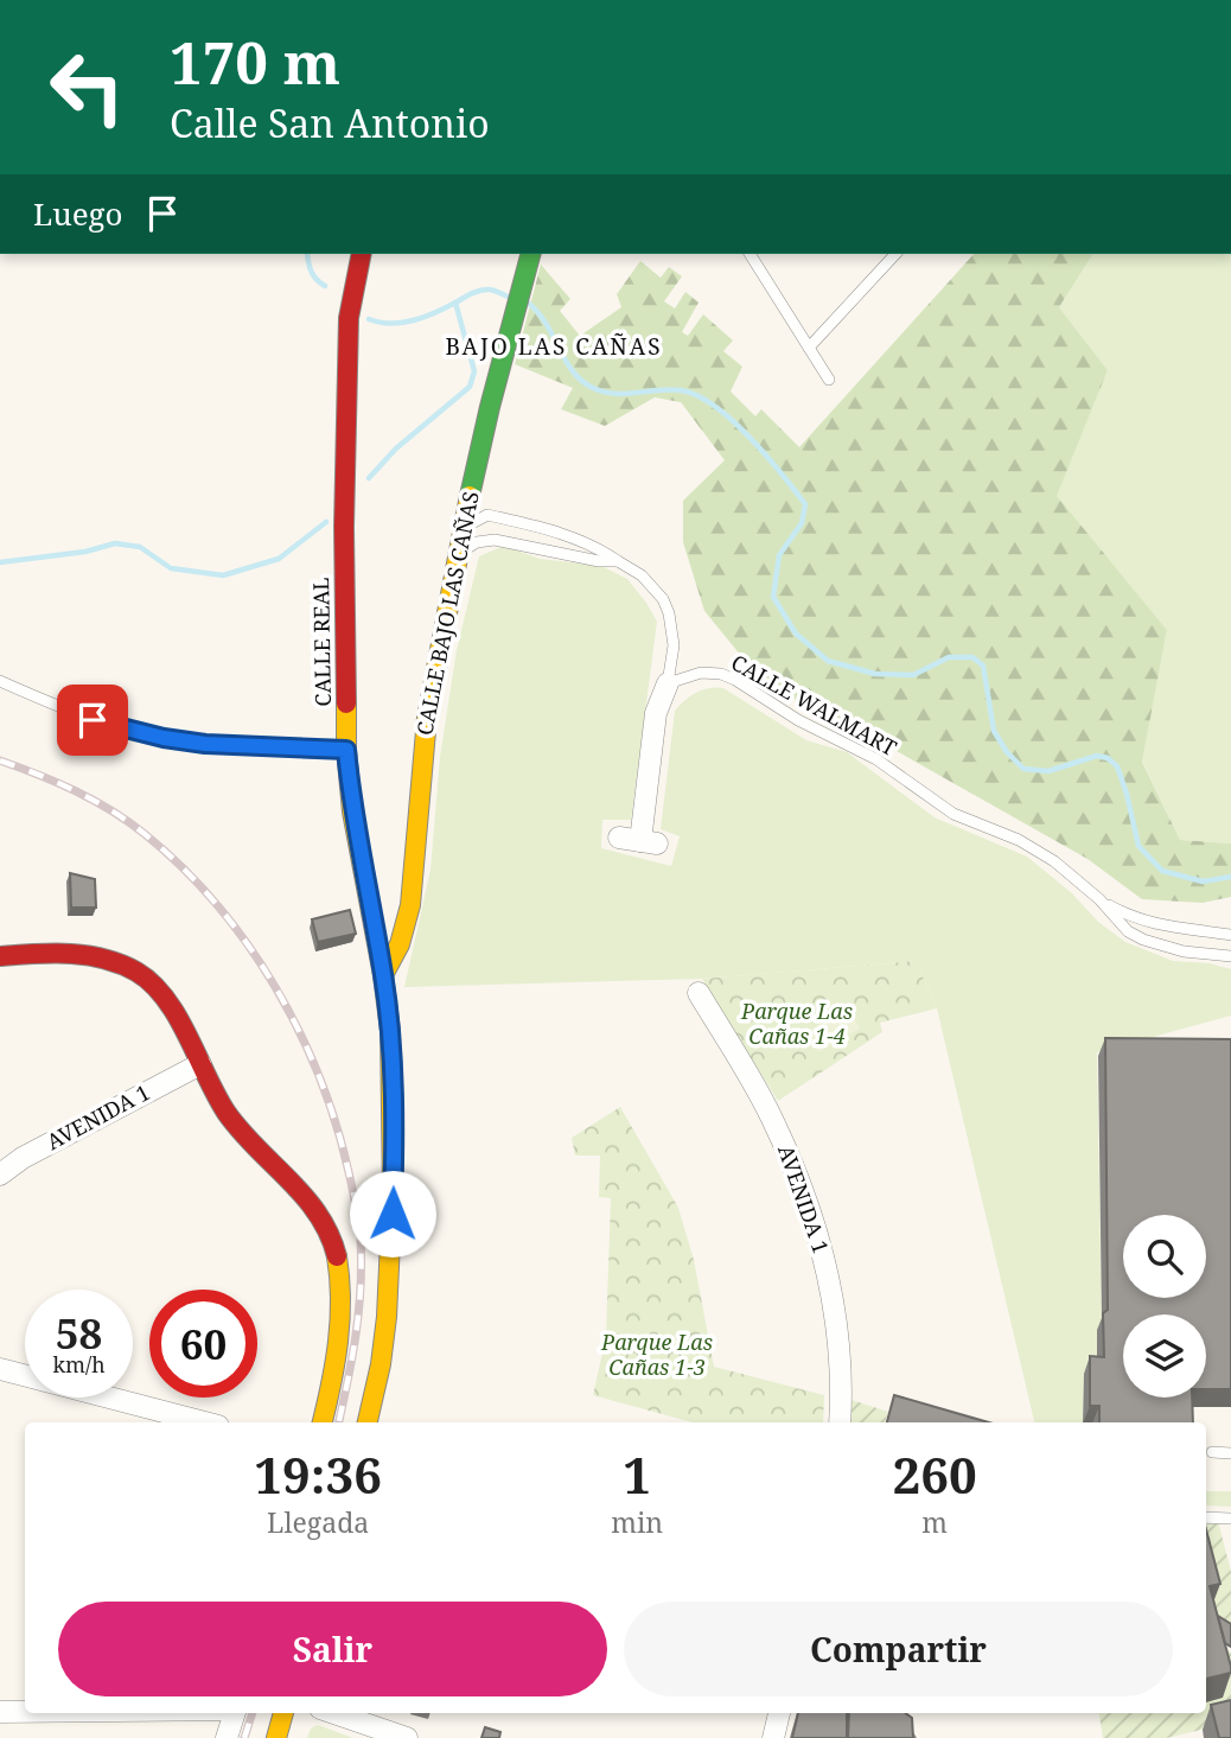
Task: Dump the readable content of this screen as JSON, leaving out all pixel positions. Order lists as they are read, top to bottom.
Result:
{
  "streets": {
    "street": ["CALLE BAJO LAS CAÑAS", "CALLE REAL", "AVENIDA 1"],
    "lane": ["CALLE WALMART"]
  },
  "crossings": [
    ["CALLE BAJO LAS CAÑAS", "CALLE REAL"]
  ],
  "districts": ["BAJO LAS CAÑAS"],
  "parks": ["Parque Las Cañas 1-4", "Parque Las Cañas 1-3"],
  "page": {
    "turn": ["170 m", "Calle San Antonio"],
    "then": "Luego",
    "speed": "58 km/h",
    "limit": "60",
    "eta": [
      "19:36",
      "Llegada",
      "1",
      "min",
      "260",
      "m"
    ],
    "buttons": ["Salir", "Compartir"]
  }
}
